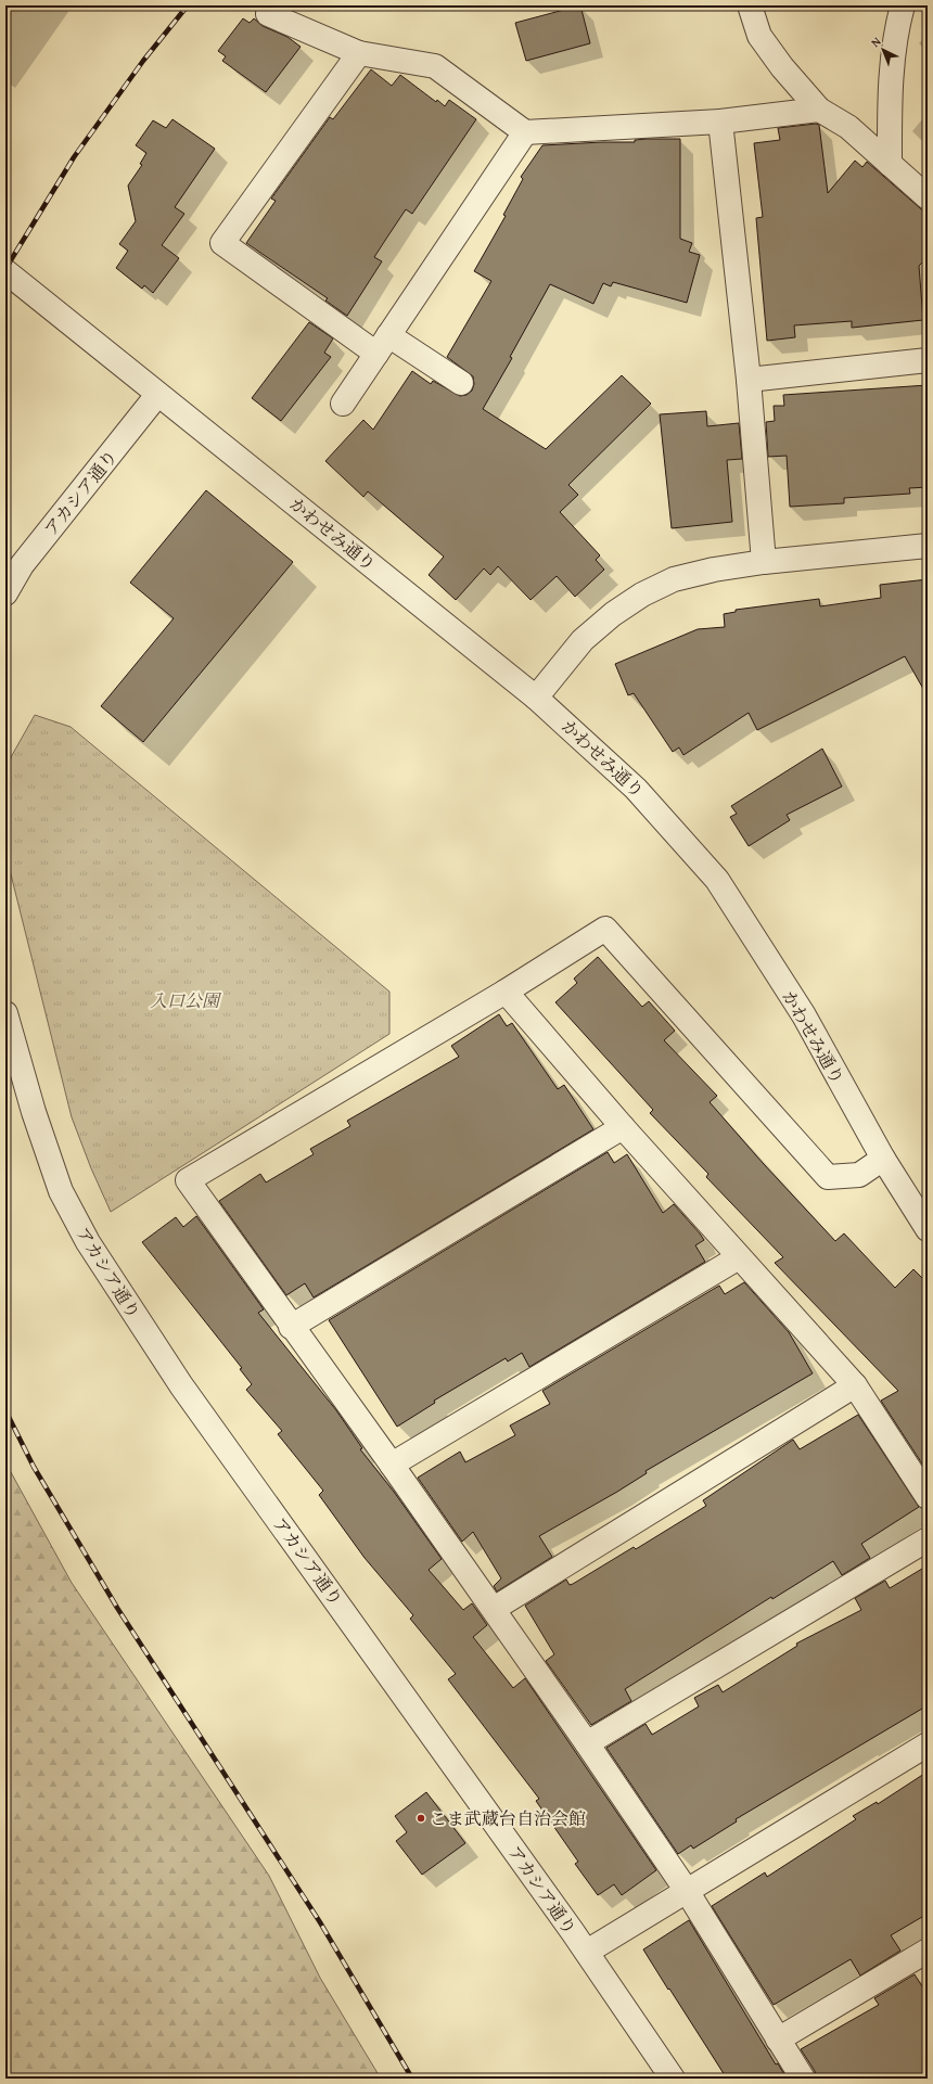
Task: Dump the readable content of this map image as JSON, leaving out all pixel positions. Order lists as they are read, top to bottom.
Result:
{
  "streets": {
    "street": ["アカシア通り", "かわせみ通り"]
  },
  "crossings": [
    ["アカシア通り", "かわせみ通り"]
  ],
  "parks": ["入口公園"],
  "places": ["こま武蔵台自治会館"],
  "north": "top left"
}
